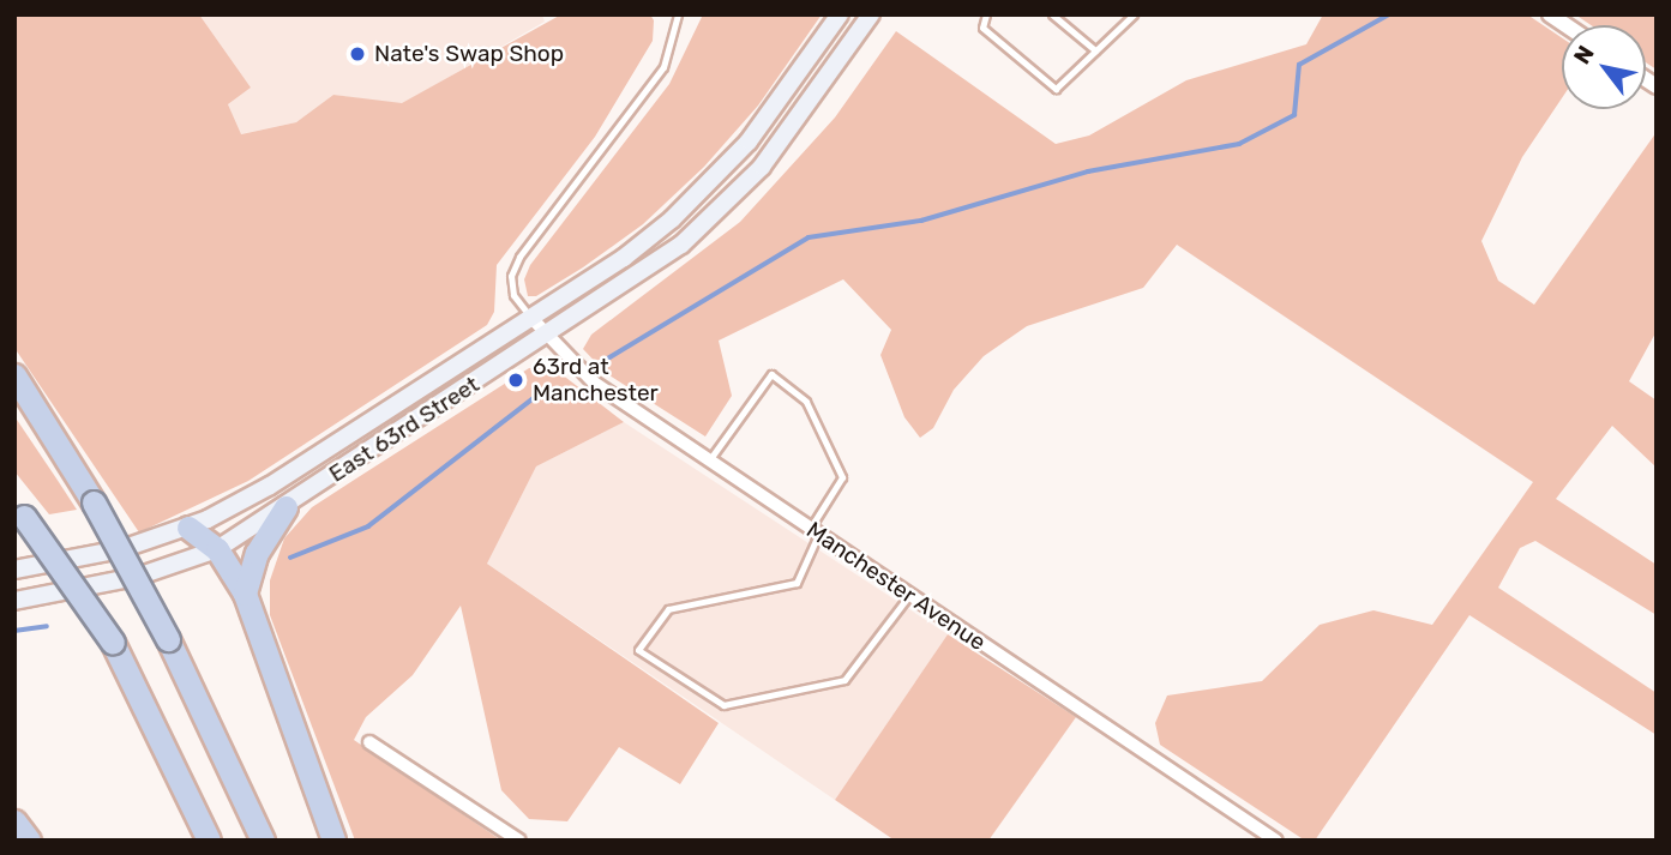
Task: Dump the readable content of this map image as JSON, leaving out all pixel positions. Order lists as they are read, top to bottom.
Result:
{
  "streets": {
    "main road": ["East 63rd Street"],
    "street": ["Manchester Avenue"]
  },
  "crossings": [
    ["East 63rd Street", "Manchester Avenue"]
  ],
  "places": ["Nate's Swap Shop", "63rd at Manchester"],
  "north": "top left"
}
